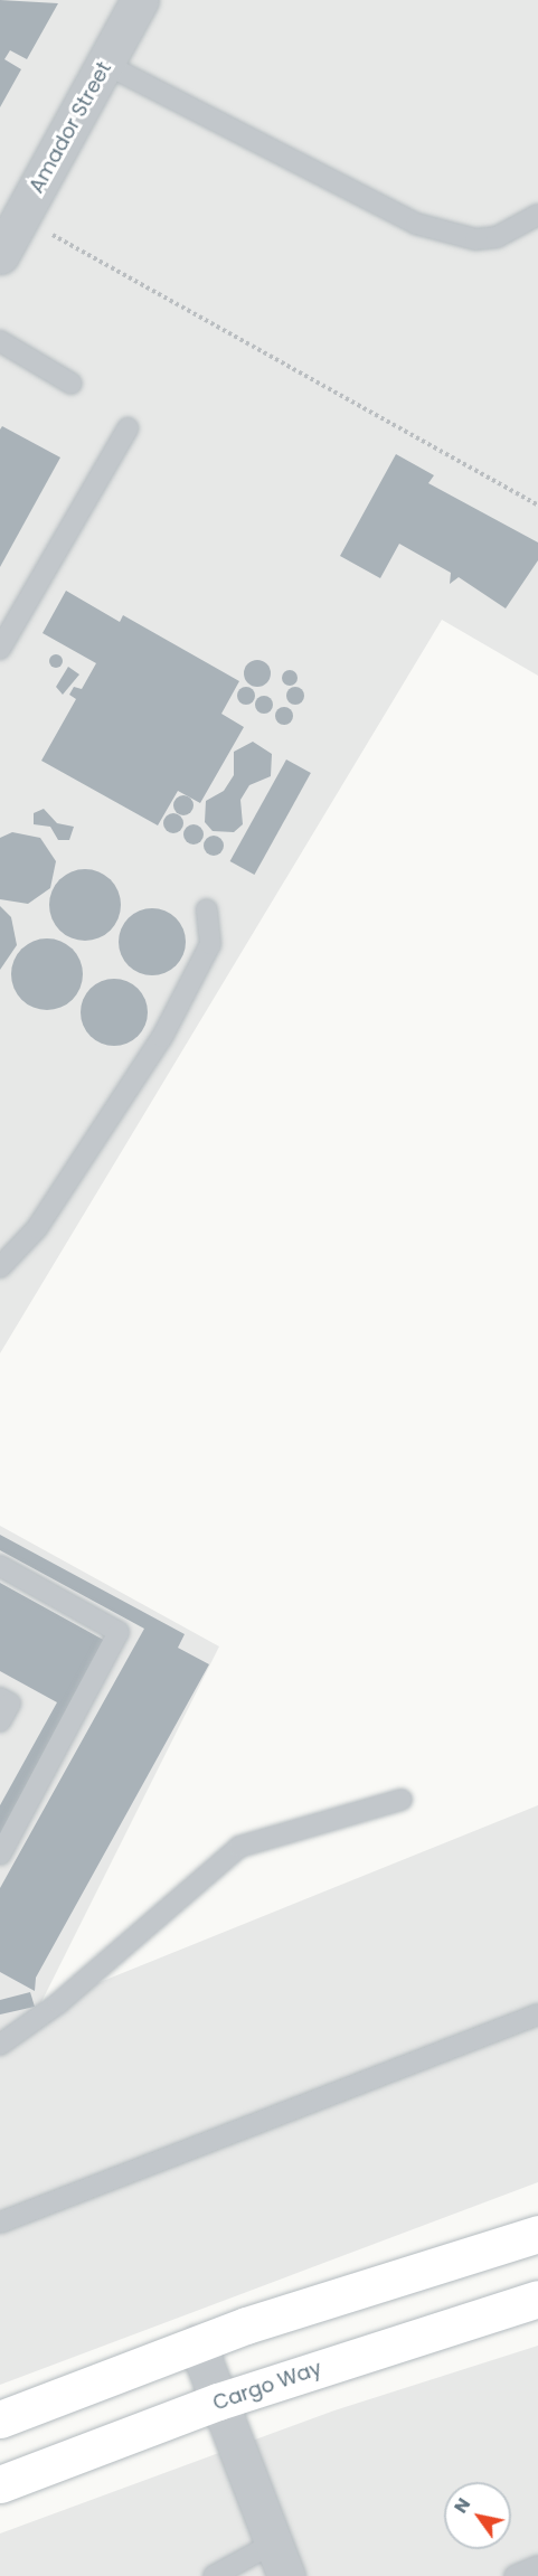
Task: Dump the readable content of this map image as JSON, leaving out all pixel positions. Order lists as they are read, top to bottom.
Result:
{
  "streets": {
    "main road": ["Cargo Way"],
    "street": ["Amador Street"]
  },
  "north": "top left"
}
